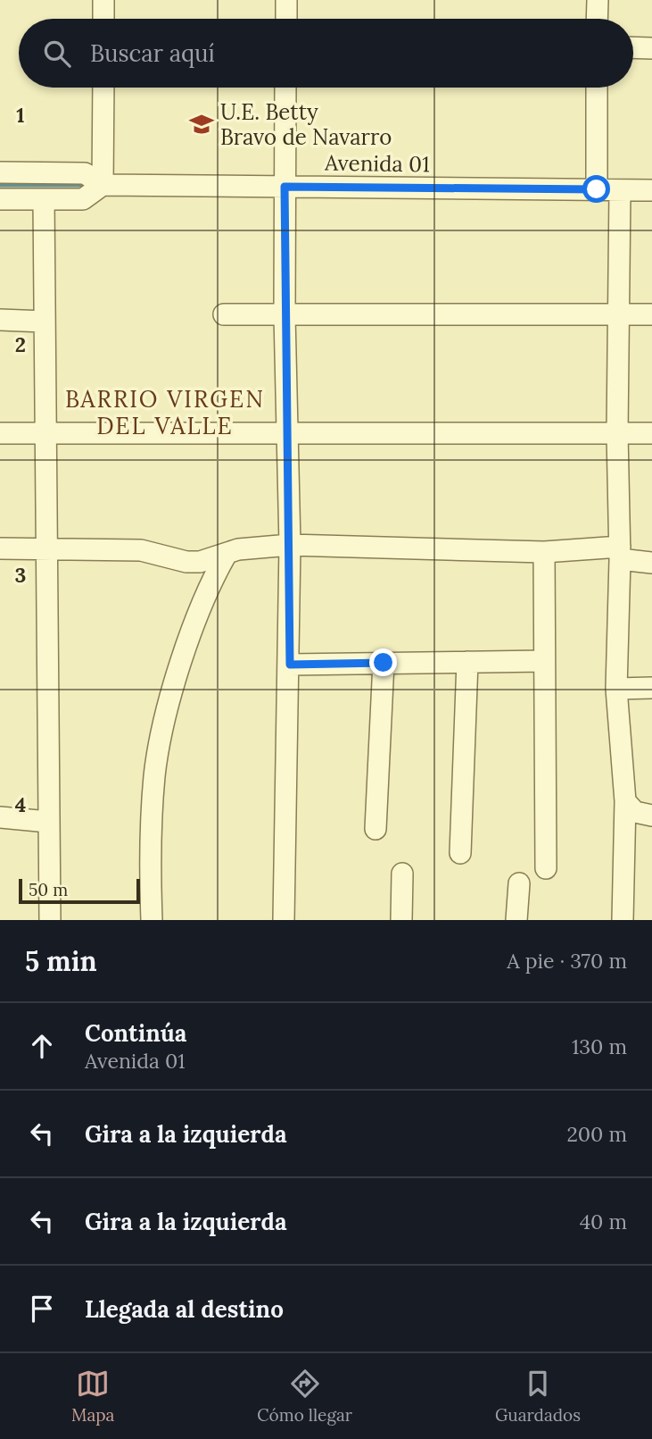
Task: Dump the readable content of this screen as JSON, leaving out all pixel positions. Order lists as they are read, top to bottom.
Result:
{
  "streets": {
    "street": ["Avenida 01"]
  },
  "districts": ["BARRIO VIRGEN DEL VALLE"],
  "places": {
    "school or university": ["U.E. Betty Bravo de Navarro"]
  },
  "scale_bar": "50 m",
  "page": {
    "search": "Buscar aquí",
    "scale": "50 m",
    "heading": ["5 min", "A pie · 370 m"],
    "list": [
      ["Continúa", "Avenida 01", "130 m"],
      ["Gira a la izquierda", "200 m"],
      ["Gira a la izquierda", "40 m"],
      "Llegada al destino"
    ],
    "nav": ["Mapa", "Cómo llegar", "Guardados"]
  },
  "grid": {
    "rows": [
      "1",
      "2",
      "3",
      "4"
    ]
  }
}
